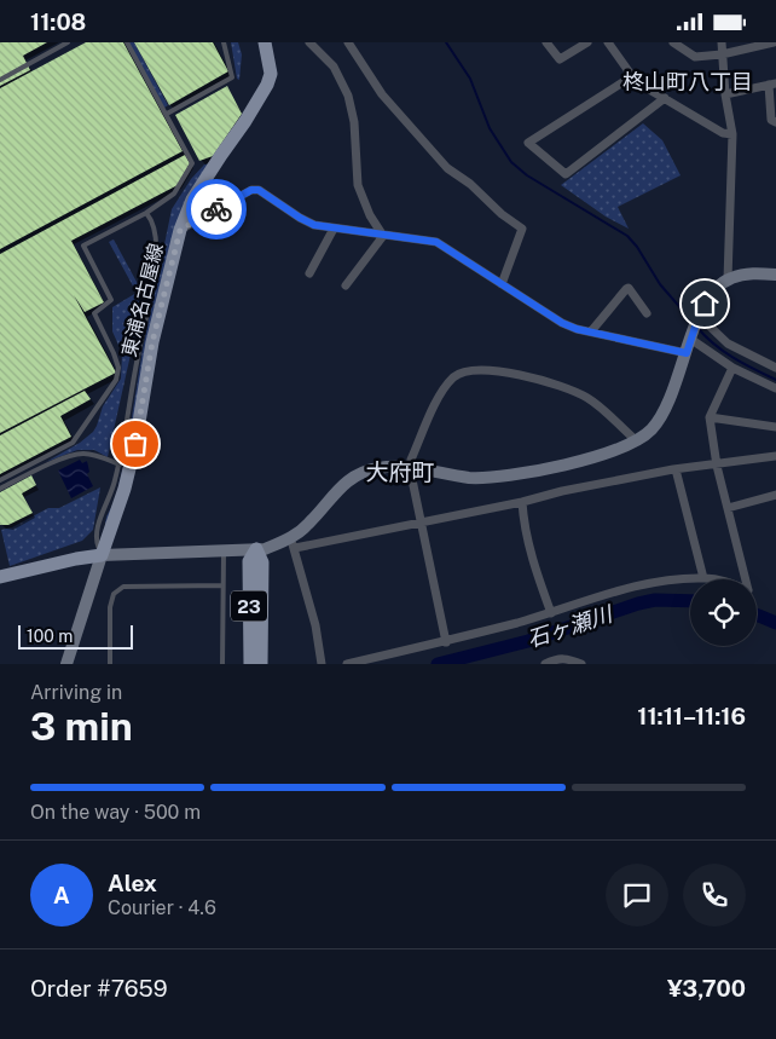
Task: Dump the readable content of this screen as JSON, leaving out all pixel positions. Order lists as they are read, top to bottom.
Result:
{
  "streets": {
    "main road": ["東浦名古屋線", "23"]
  },
  "districts": ["柊山町八丁目", "大府町"],
  "water": ["石ヶ瀬川"],
  "scale_bar": "100 m",
  "page": {
    "status": "11:08",
    "scale": "100 m",
    "heading": ["3 min", "Arriving in", "11:11–11:16"],
    "panel": [
      "Alex",
      "Courier · 4.6",
      "Order #7659",
      "¥3,700"
    ],
    "bar": "On the way · 500 m",
    "round": "A"
  }
}
